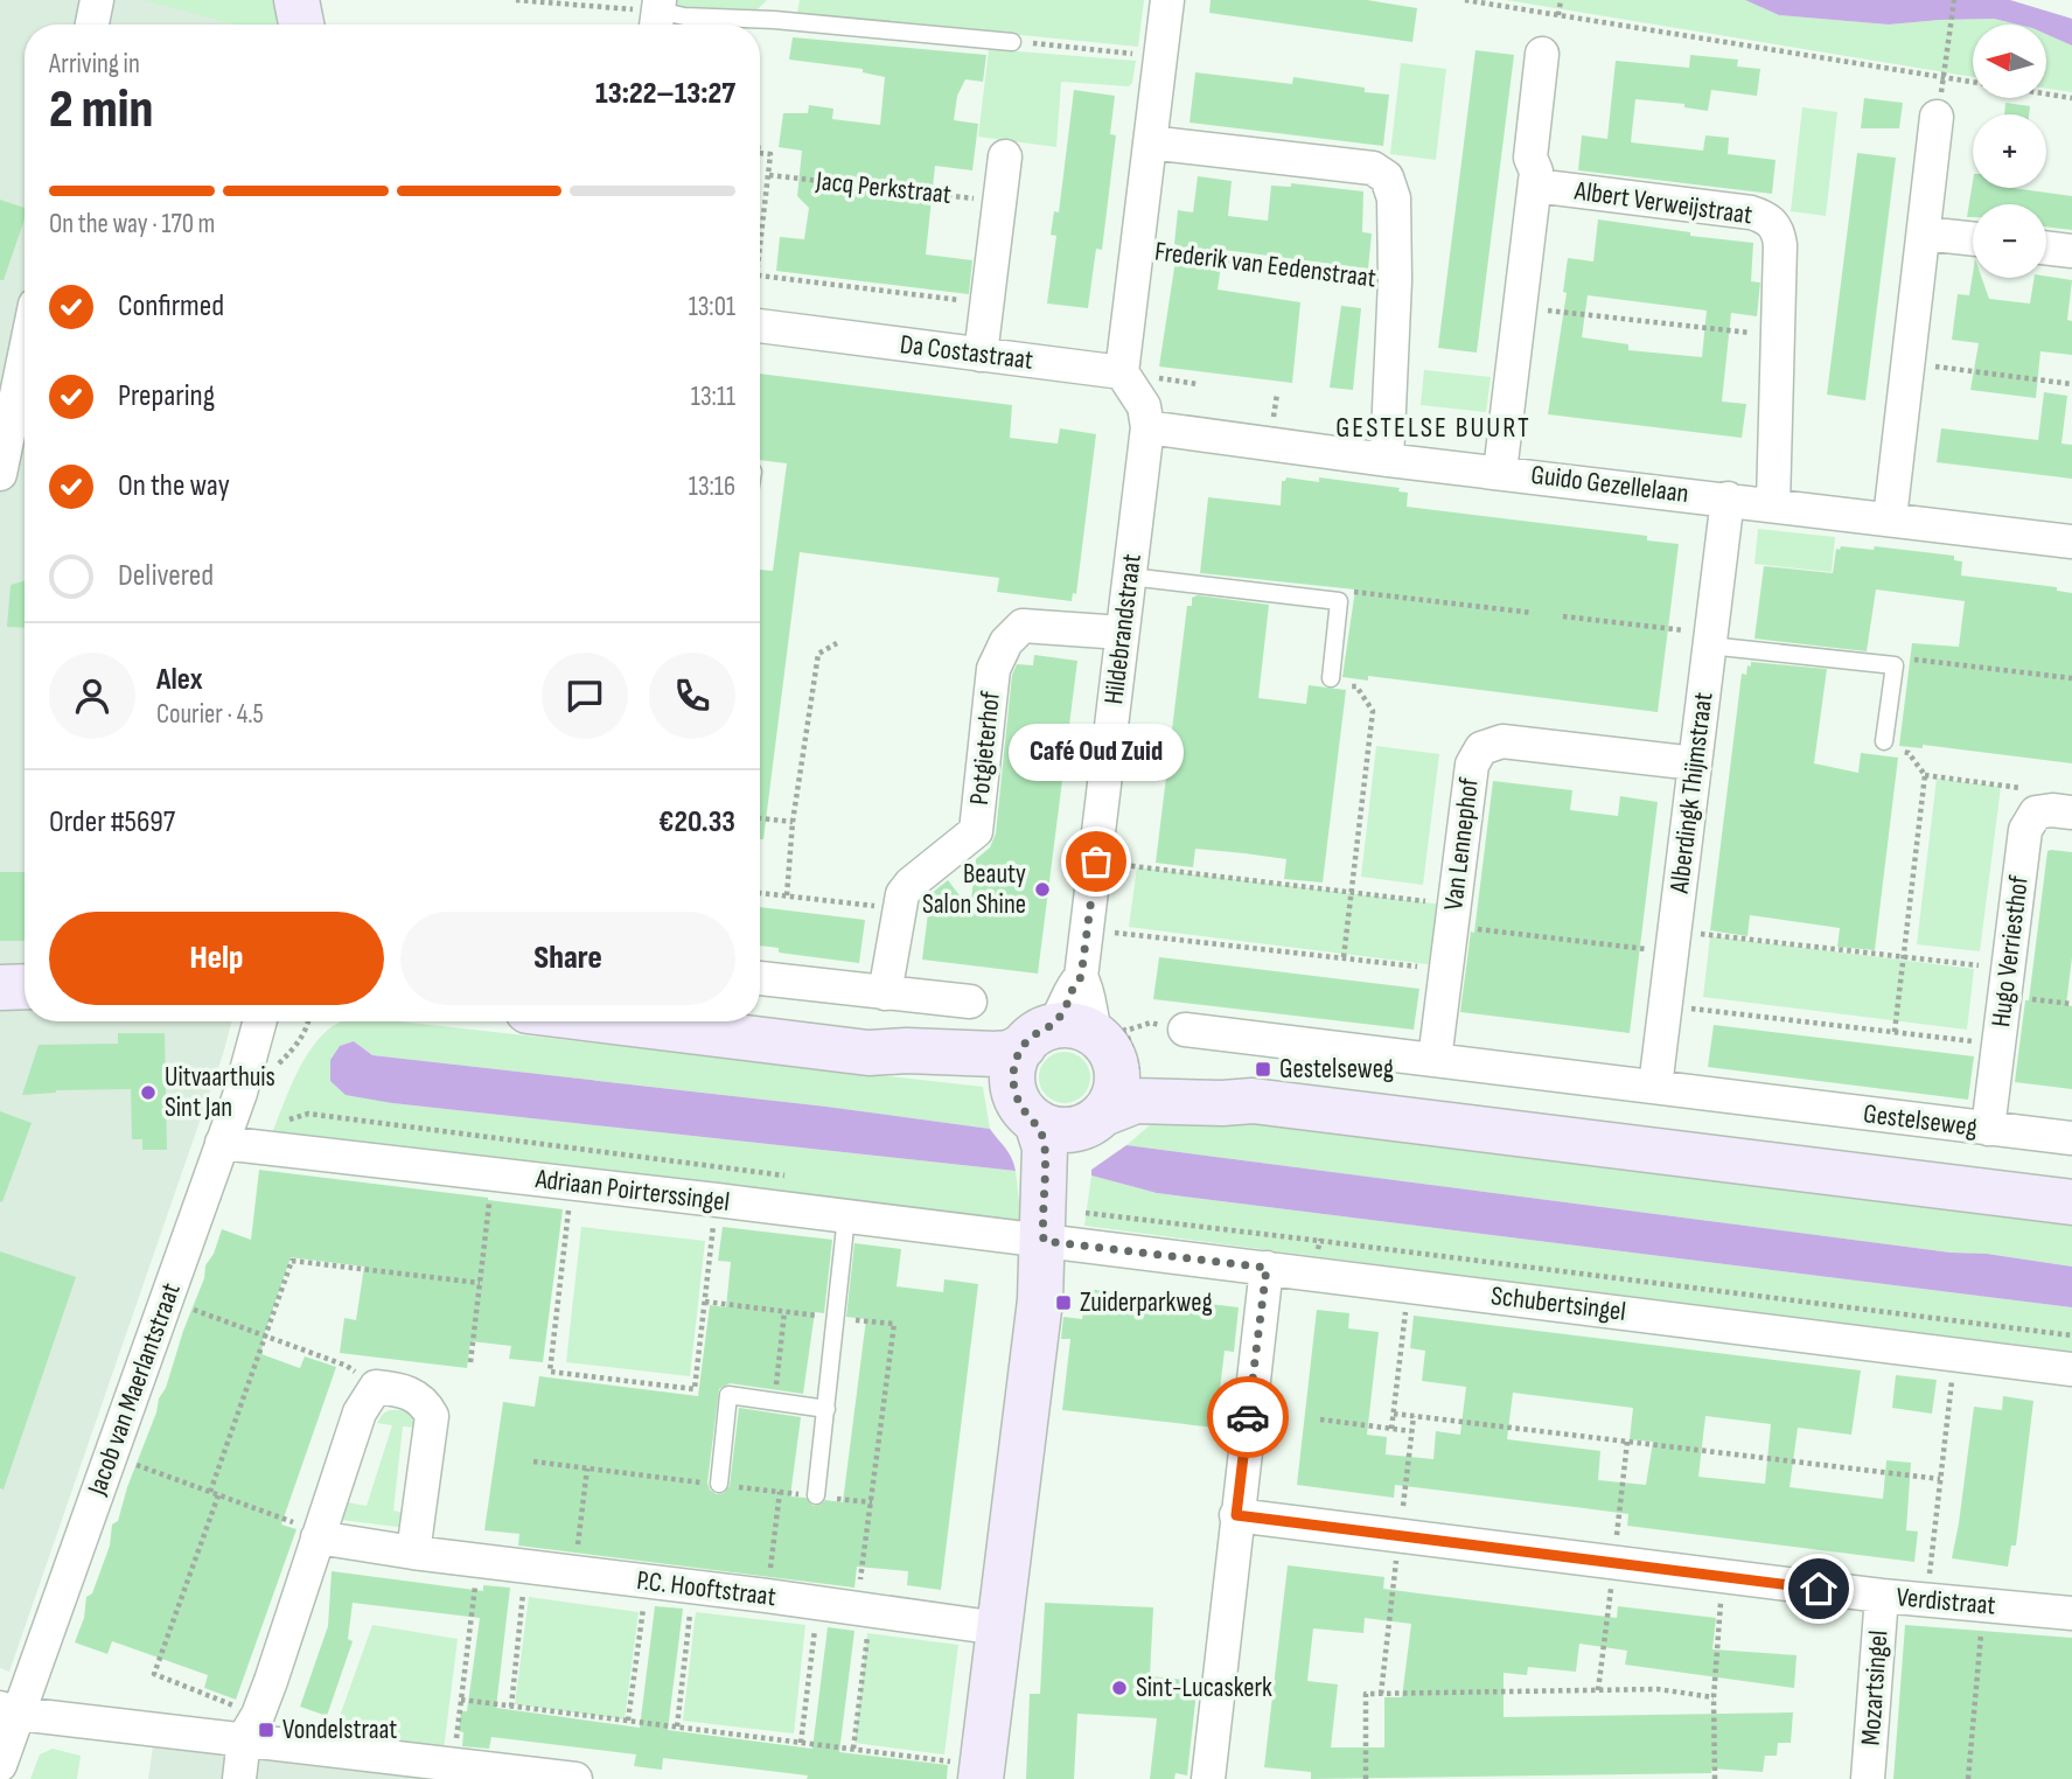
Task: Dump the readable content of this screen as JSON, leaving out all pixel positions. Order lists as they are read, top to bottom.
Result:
{
  "streets": {
    "street": [
      "Albert Verweijstraat",
      "Frederik van Eedenstraat",
      "Da Costastraat",
      "Guido Gezellelaan",
      "Hildebrandstraat",
      "Potgieterhof",
      "Alberdingk Thijmstraat",
      "Van Lennephof",
      "Hugo Verriesthof",
      "Gestelseweg",
      "Adriaan Poirterssingel",
      "Schubertsingel",
      "Jacob van Maerlantstraat",
      "P.C. Hooftstraat",
      "Verdistraat",
      "Mozartsingel"
    ],
    "path": ["Jacq Perkstraat"]
  },
  "crossings": [
    ["Albert Verweijstraat", "Guido Gezellelaan"],
    ["Frederik van Eedenstraat", "Da Costastraat"],
    ["Frederik van Eedenstraat", "Guido Gezellelaan"],
    ["Guido Gezellelaan", "Hildebrandstraat"],
    ["Guido Gezellelaan", "Alberdingk Thijmstraat"],
    ["Hildebrandstraat", "Potgieterhof"],
    ["Alberdingk Thijmstraat", "Van Lennephof"],
    ["Alberdingk Thijmstraat", "Gestelseweg"],
    ["Van Lennephof", "Gestelseweg"],
    ["Hugo Verriesthof", "Gestelseweg"],
    ["Adriaan Poirterssingel", "Schubertsingel"],
    ["Adriaan Poirterssingel", "Jacob van Maerlantstraat"],
    ["Verdistraat", "Mozartsingel"]
  ],
  "districts": ["GESTELSE BUURT"],
  "places": {
    "other": [
      "Café Oud Zuid",
      "Beauty Salon Shine",
      "Uitvaarthuis Sint Jan",
      "Sint-Lucaskerk"
    ],
    "transit": ["Gestelseweg", "Zuiderparkweg", "Vondelstraat"]
  },
  "north": "left",
  "page": {
    "map_buttons": ["+", "−"],
    "heading": ["2 min", "Arriving in", "13:22–13:27"],
    "panel": [
      "Alex",
      "Courier · 4.5",
      "Order #5697",
      "€20.33"
    ],
    "bar": "On the way · 170 m",
    "list": [
      ["Confirmed", "13:01"],
      ["Preparing", "13:11"],
      ["On the way", "13:16"],
      "Delivered"
    ],
    "bubble": "Café Oud Zuid",
    "buttons": ["Help", "Share"]
  }
}
